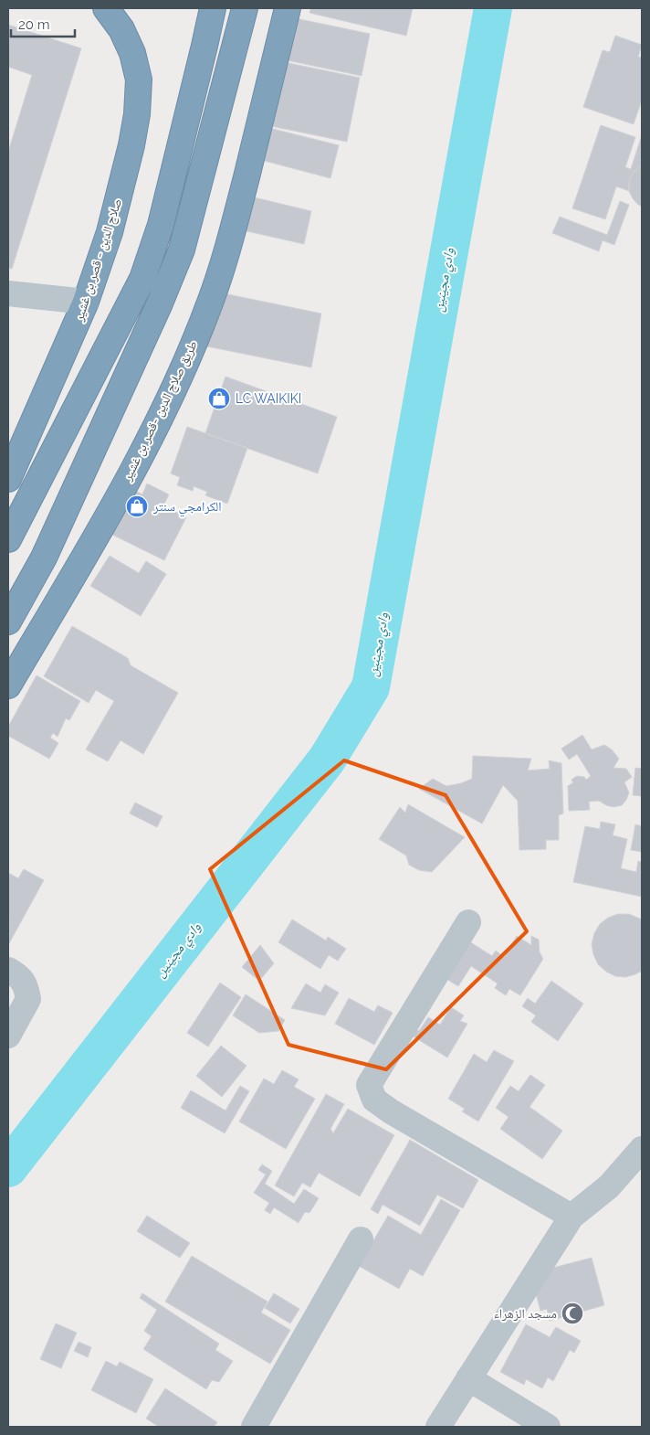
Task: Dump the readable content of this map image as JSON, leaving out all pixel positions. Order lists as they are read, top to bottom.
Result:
{
  "streets": {
    "highway": ["صلاح الدين - قصر بن غشير", "طريق صلاح الدين -قصر بن غشير"]
  },
  "water": ["وادي مجينين"],
  "places": {
    "shop": ["LC WAIKIKI", "الكرامجي سنتر"],
    "mosque": ["مسجد الزهراء"]
  },
  "scale_bar": "20 m"
}
